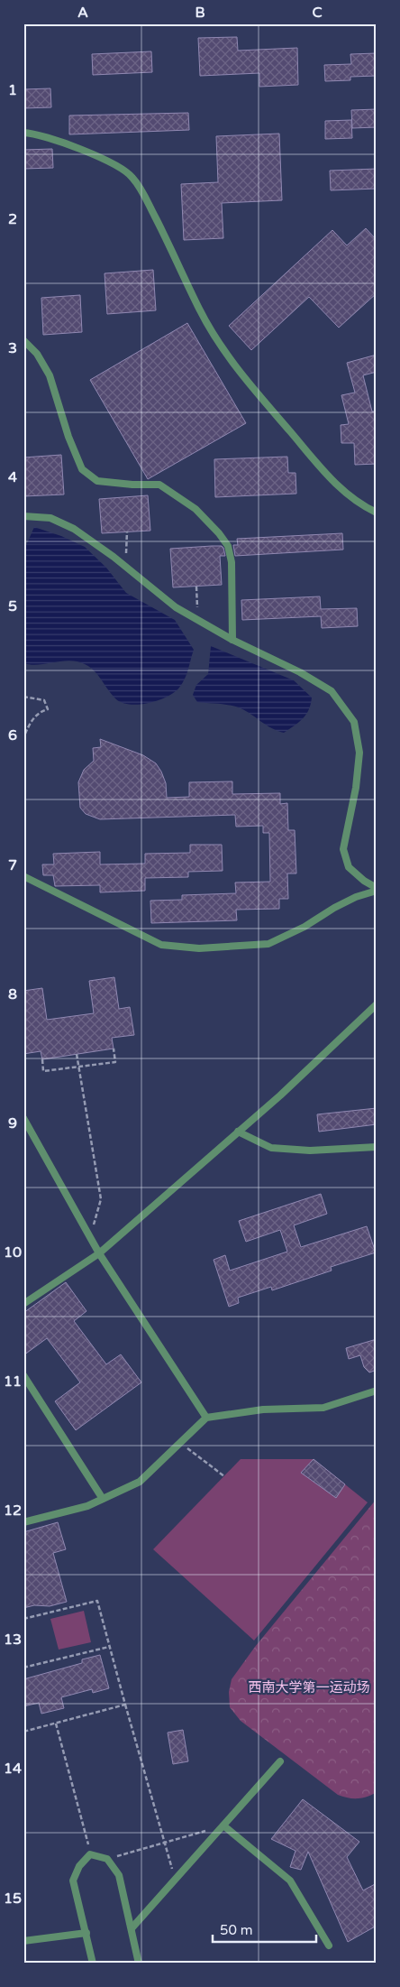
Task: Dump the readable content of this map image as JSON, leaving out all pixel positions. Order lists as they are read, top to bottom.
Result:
{
  "parks": ["西南大学第一运动场"],
  "scale_bar": "50 m",
  "grid": {
    "columns": ["A", "B", "C"],
    "rows": [
      "1",
      "2",
      "3",
      "4",
      "5",
      "6",
      "7",
      "8",
      "9",
      "10",
      "11",
      "12",
      "13",
      "14",
      "15"
    ]
  }
}
